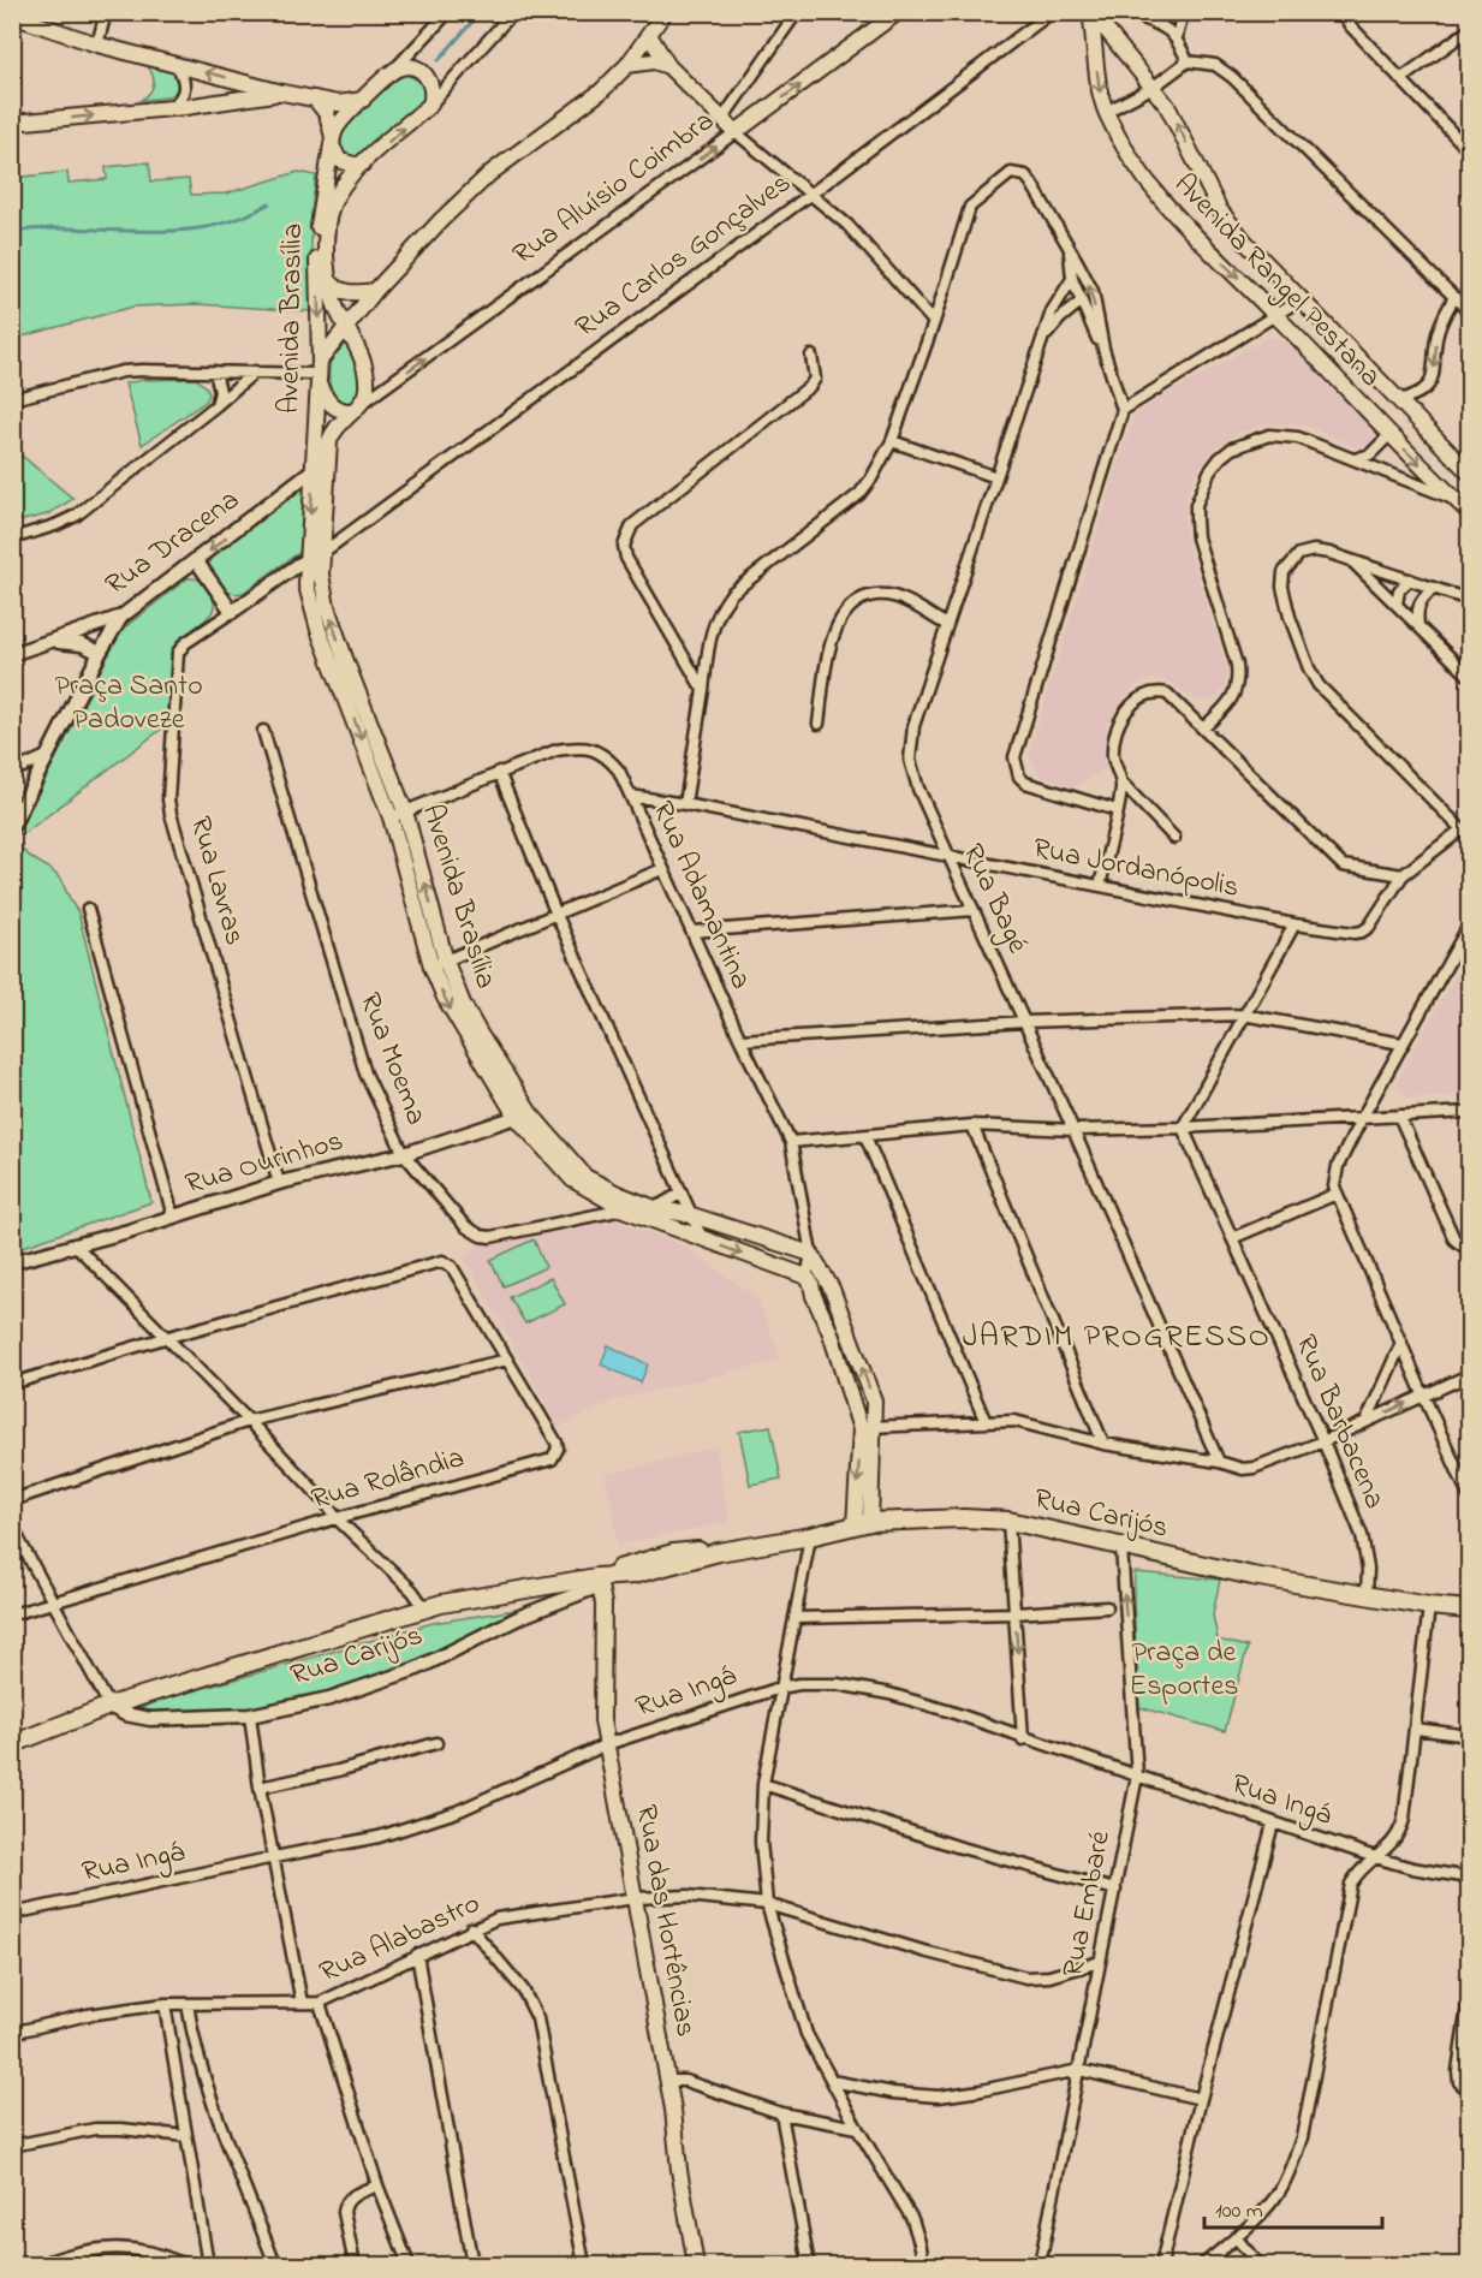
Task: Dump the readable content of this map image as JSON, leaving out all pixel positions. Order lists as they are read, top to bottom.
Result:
{
  "streets": {
    "main road": [
      "Rua Aluísio Coimbra",
      "Avenida Rangel Pestana",
      "Avenida Brasília",
      "Rua Carijós",
      "Rua das Hortências"
    ],
    "street": [
      "Rua Carlos Gonçalves",
      "Rua Dracena",
      "Rua Jordanópolis",
      "Rua Lavras",
      "Rua Adamantina",
      "Rua Bagé",
      "Rua Moema",
      "Rua Ourinhos",
      "Rua Barbacena",
      "Rua Rolândia",
      "Rua Ingá",
      "Rua Embaré",
      "Rua Alabastro"
    ]
  },
  "crossings": [
    ["Rua Aluísio Coimbra", "Avenida Brasília"],
    ["Rua Carlos Gonçalves", "Avenida Brasília"],
    ["Rua Carlos Gonçalves", "Rua Lavras"],
    ["Avenida Brasília", "Rua Dracena"],
    ["Avenida Brasília", "Rua Lavras"],
    ["Avenida Brasília", "Rua Adamantina"],
    ["Avenida Brasília", "Rua Moema"],
    ["Avenida Brasília", "Rua Ourinhos"],
    ["Rua Jordanópolis", "Rua Adamantina"],
    ["Rua Jordanópolis", "Rua Bagé"],
    ["Rua Lavras", "Rua Ourinhos"],
    ["Rua Moema", "Rua Ourinhos"],
    ["Rua Barbacena", "Rua Carijós"],
    ["Rua Carijós", "Rua Embaré"],
    ["Rua Carijós", "Rua das Hortências"],
    ["Rua Ingá", "Rua Embaré"],
    ["Rua Ingá", "Rua das Hortências"],
    ["Rua Embaré", "Rua Alabastro"],
    ["Rua das Hortências", "Rua Alabastro"]
  ],
  "one_way": ["Rua Aluísio Coimbra"],
  "districts": ["JARDIM PROGRESSO"],
  "parks": ["Praça Santo Padoveze", "Praça de Esportes"],
  "scale_bar": "100 m"
}
